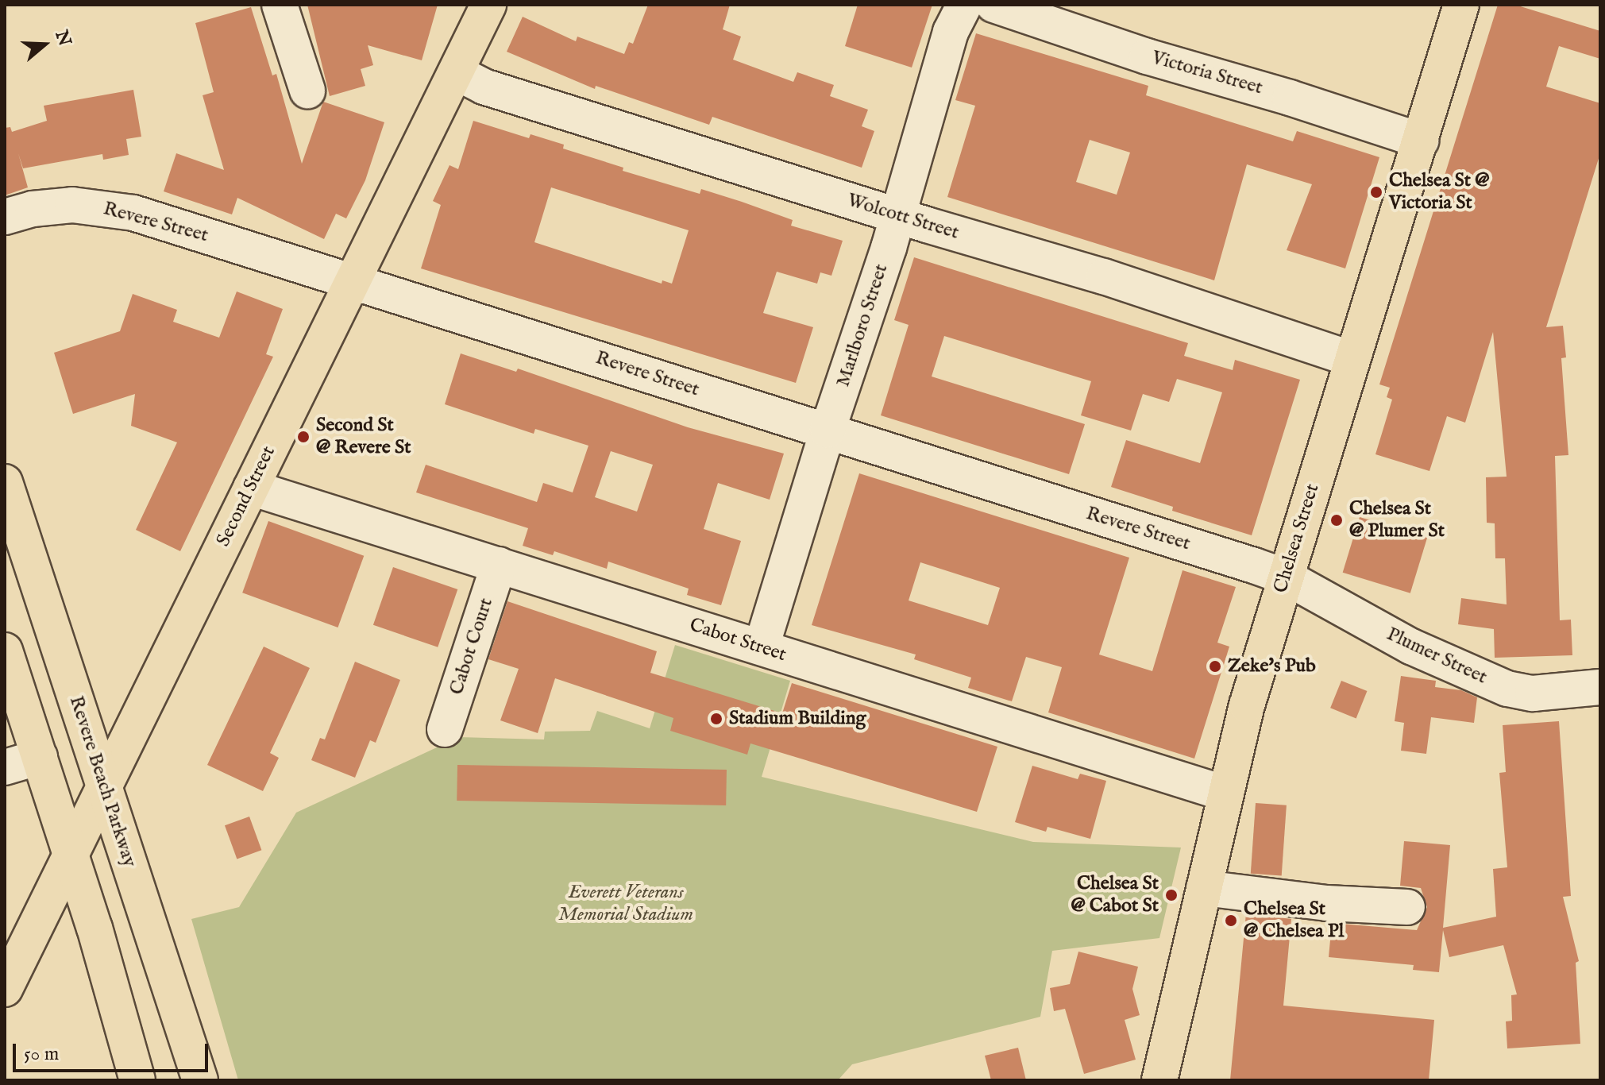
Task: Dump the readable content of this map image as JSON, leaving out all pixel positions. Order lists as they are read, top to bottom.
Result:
{
  "streets": {
    "main road": ["Second Street", "Chelsea Street", "Revere Beach Parkway"],
    "street": [
      "Victoria Street",
      "Wolcott Street",
      "Revere Street",
      "Marlboro Street",
      "Cabot Street",
      "Cabot Court",
      "Plumer Street"
    ]
  },
  "crossings": [
    ["Victoria Street", "Chelsea Street"],
    ["Wolcott Street", "Marlboro Street"],
    ["Wolcott Street", "Second Street"],
    ["Wolcott Street", "Chelsea Street"],
    ["Revere Street", "Marlboro Street"],
    ["Revere Street", "Second Street"],
    ["Revere Street", "Chelsea Street"],
    ["Revere Street", "Plumer Street"],
    ["Marlboro Street", "Cabot Street"],
    ["Second Street", "Cabot Street"],
    ["Second Street", "Revere Beach Parkway"],
    ["Chelsea Street", "Cabot Street"],
    ["Chelsea Street", "Plumer Street"],
    ["Cabot Street", "Cabot Court"]
  ],
  "parks": ["Everett Veterans Memorial Stadium"],
  "places": [
    "Chelsea St @ Victoria St",
    "Second St @ Revere St",
    "Chelsea St @ Plumer St",
    "Zeke's Pub",
    "Stadium Building",
    "Chelsea St @ Cabot St",
    "Chelsea St @ Chelsea Pl"
  ],
  "scale_bar": "50 m",
  "north": "right"
}
